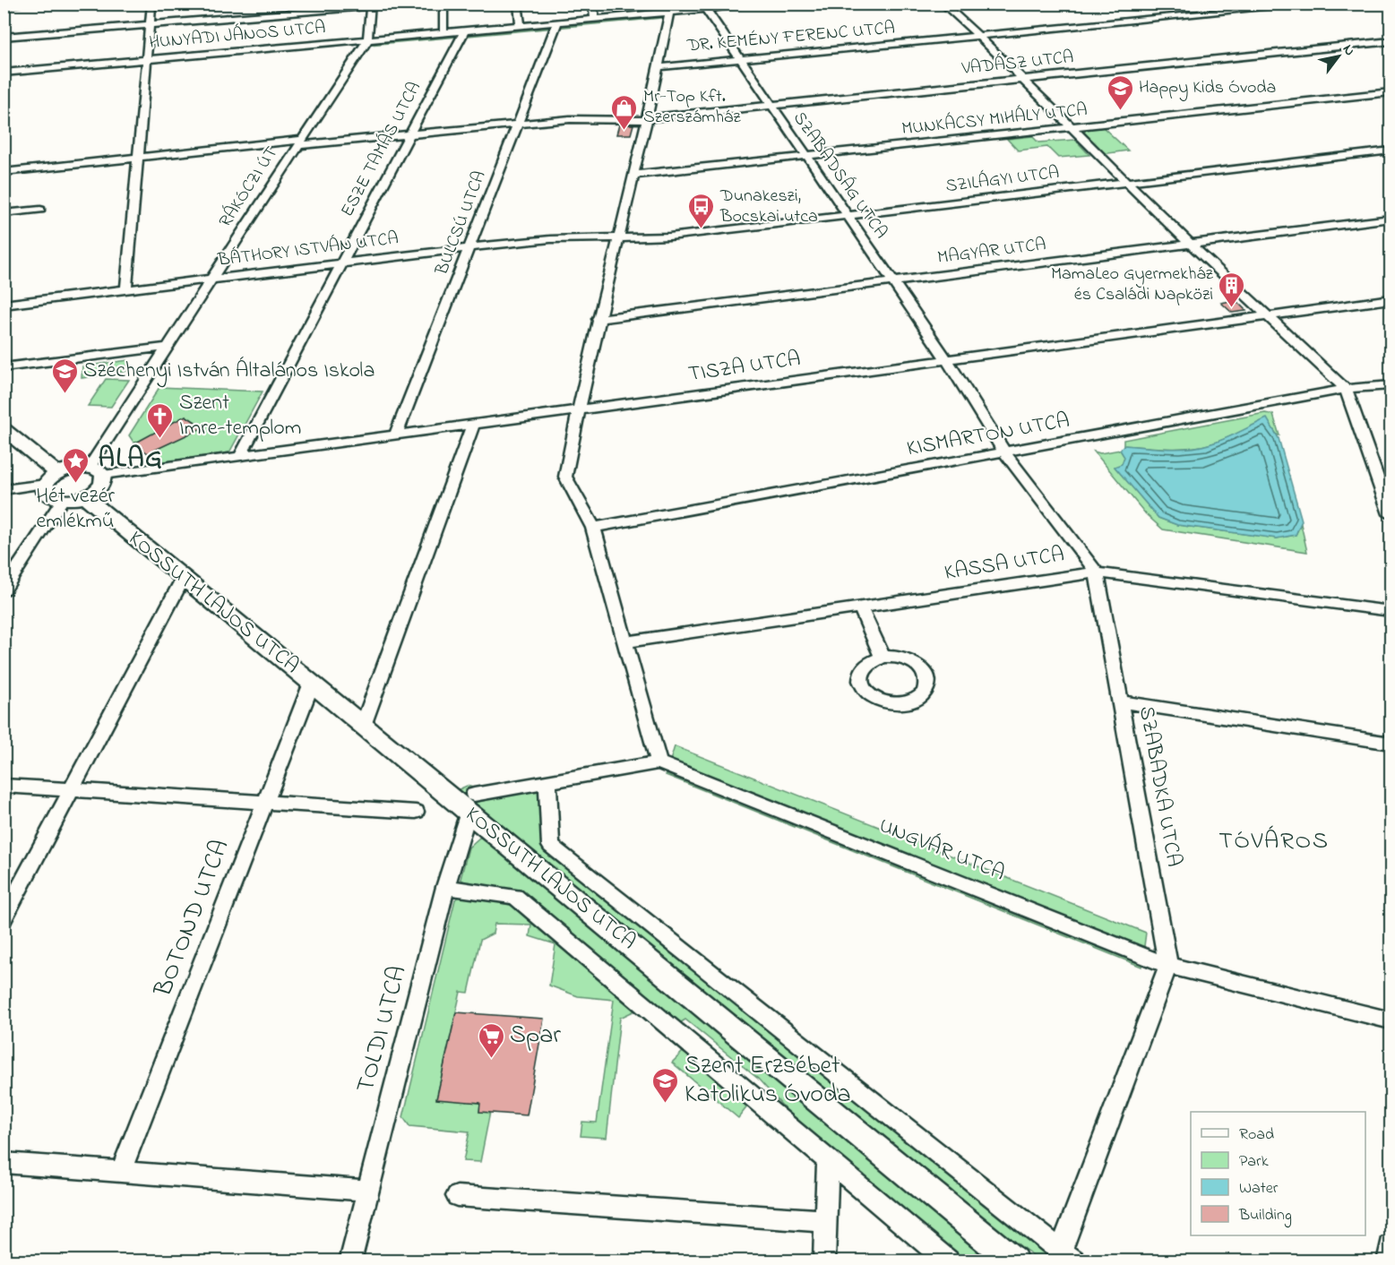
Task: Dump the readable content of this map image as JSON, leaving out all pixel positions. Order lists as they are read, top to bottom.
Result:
{
  "streets": {
    "street": [
      "HUNYADI JÁNOS UTCA",
      "DR. KEMÉNY FERENC UTCA",
      "VADÁSZ UTCA",
      "MUNKÁCSY MIHÁLY UTCA",
      "ESZE TAMÁS UTCA",
      "SZABADSÁG UTCA",
      "SZILÁGYI UTCA",
      "RÁKÓCZI ÚT",
      "BULCSÚ UTCA",
      "BÁTHORY ISTVÁN UTCA",
      "MAGYAR UTCA",
      "TISZA UTCA",
      "KISMARTON UTCA",
      "KASSA UTCA",
      "KOSSUTH LAJOS UTCA",
      "SZABADKA UTCA",
      "UNGVÁR UTCA",
      "BOTOND UTCA",
      "TOLDI UTCA"
    ]
  },
  "crossings": [
    ["HUNYADI JÁNOS UTCA", "ESZE TAMÁS UTCA"],
    ["HUNYADI JÁNOS UTCA", "SZABADSÁG UTCA"],
    ["HUNYADI JÁNOS UTCA", "RÁKÓCZI ÚT"],
    ["HUNYADI JÁNOS UTCA", "BULCSÚ UTCA"],
    ["DR. KEMÉNY FERENC UTCA", "SZABADSÁG UTCA"],
    ["VADÁSZ UTCA", "ESZE TAMÁS UTCA"],
    ["VADÁSZ UTCA", "SZABADSÁG UTCA"],
    ["VADÁSZ UTCA", "RÁKÓCZI ÚT"],
    ["VADÁSZ UTCA", "BULCSÚ UTCA"],
    ["MUNKÁCSY MIHÁLY UTCA", "SZABADSÁG UTCA"],
    ["ESZE TAMÁS UTCA", "BÁTHORY ISTVÁN UTCA"],
    ["ESZE TAMÁS UTCA", "TISZA UTCA"],
    ["SZABADSÁG UTCA", "SZILÁGYI UTCA"],
    ["SZABADSÁG UTCA", "MAGYAR UTCA"],
    ["SZABADSÁG UTCA", "TISZA UTCA"],
    ["SZABADSÁG UTCA", "SZABADKA UTCA"],
    ["SZILÁGYI UTCA", "BÁTHORY ISTVÁN UTCA"],
    ["RÁKÓCZI ÚT", "BÁTHORY ISTVÁN UTCA"],
    ["RÁKÓCZI ÚT", "TISZA UTCA"],
    ["BULCSÚ UTCA", "BÁTHORY ISTVÁN UTCA"],
    ["BULCSÚ UTCA", "TISZA UTCA"],
    ["TISZA UTCA", "SZABADKA UTCA"],
    ["KISMARTON UTCA", "SZABADKA UTCA"],
    ["KASSA UTCA", "SZABADKA UTCA"],
    ["KOSSUTH LAJOS UTCA", "BOTOND UTCA"],
    ["KOSSUTH LAJOS UTCA", "TOLDI UTCA"],
    ["SZABADKA UTCA", "UNGVÁR UTCA"]
  ],
  "districts": ["ALAG", "TÓVÁROS"],
  "places": {
    "school or university": ["Happy Kids Óvoda", "Széchenyi István Általános Iskola", "Szent Erzsébet Katolikus Óvoda"],
    "shop": ["Mr-Top Kft. Szerszámház"],
    "bus stop": ["Dunakeszi, Bocskai utca"],
    "building": ["MamaLeo Gyermekház és Családi Napközi"],
    "church": ["Szent Imre-templom"],
    "place": ["Hét vezér emlékmű"],
    "supermarket": ["Spar"]
  },
  "legend": [
    "Road",
    "Park",
    "Water",
    "Building"
  ],
  "north": "top right"
}
